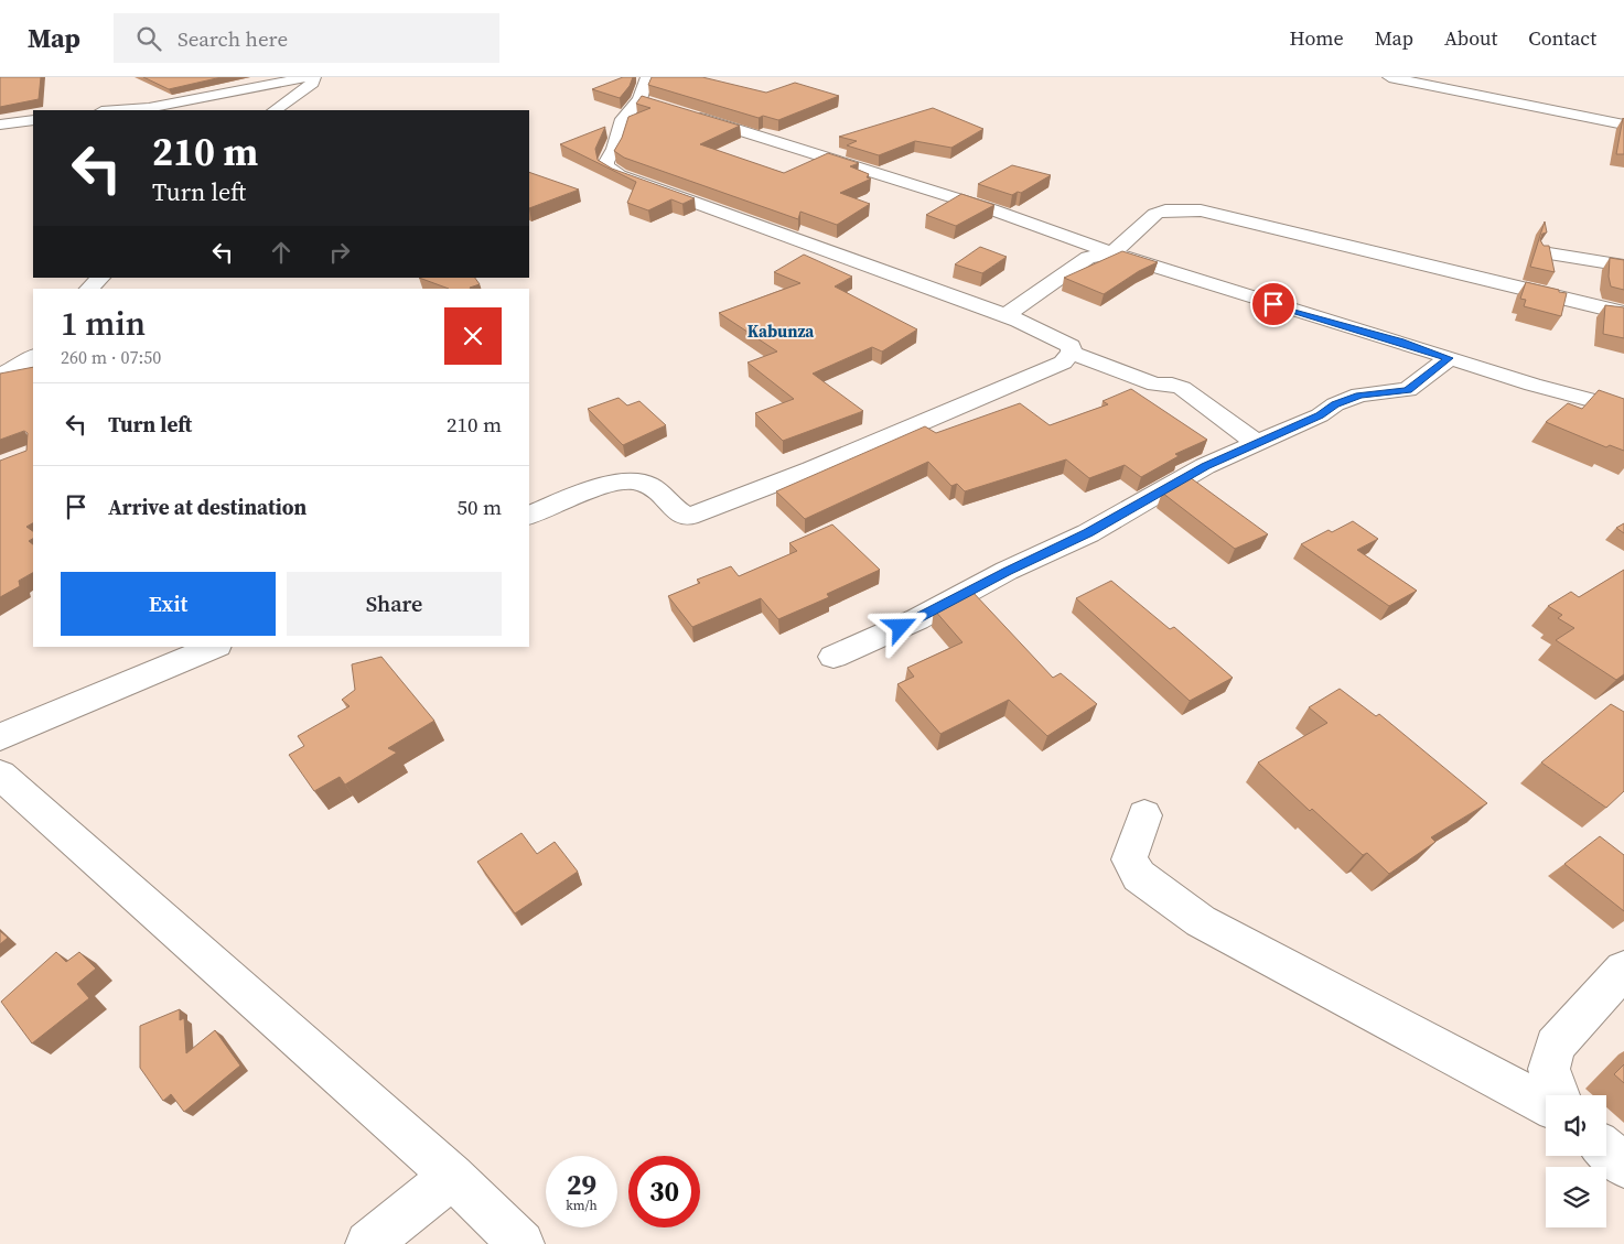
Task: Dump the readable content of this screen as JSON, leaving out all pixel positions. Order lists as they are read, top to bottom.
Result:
{
  "districts": ["Kabunza"],
  "page": {
    "header": "Map",
    "search": "Search here",
    "nav": [
      "Home",
      "Map",
      "About",
      "Contact"
    ],
    "turn": ["210 m", "Turn left"],
    "heading": ["1 min", "260 m · 07:50"],
    "list": [
      {
        "name": "Turn left",
        "value": "210 m"
      },
      {
        "name": "Arrive at destination",
        "value": "50 m"
      }
    ],
    "buttons": ["Exit", "Share"],
    "speed": "29 km/h",
    "limit": "30"
  }
}
